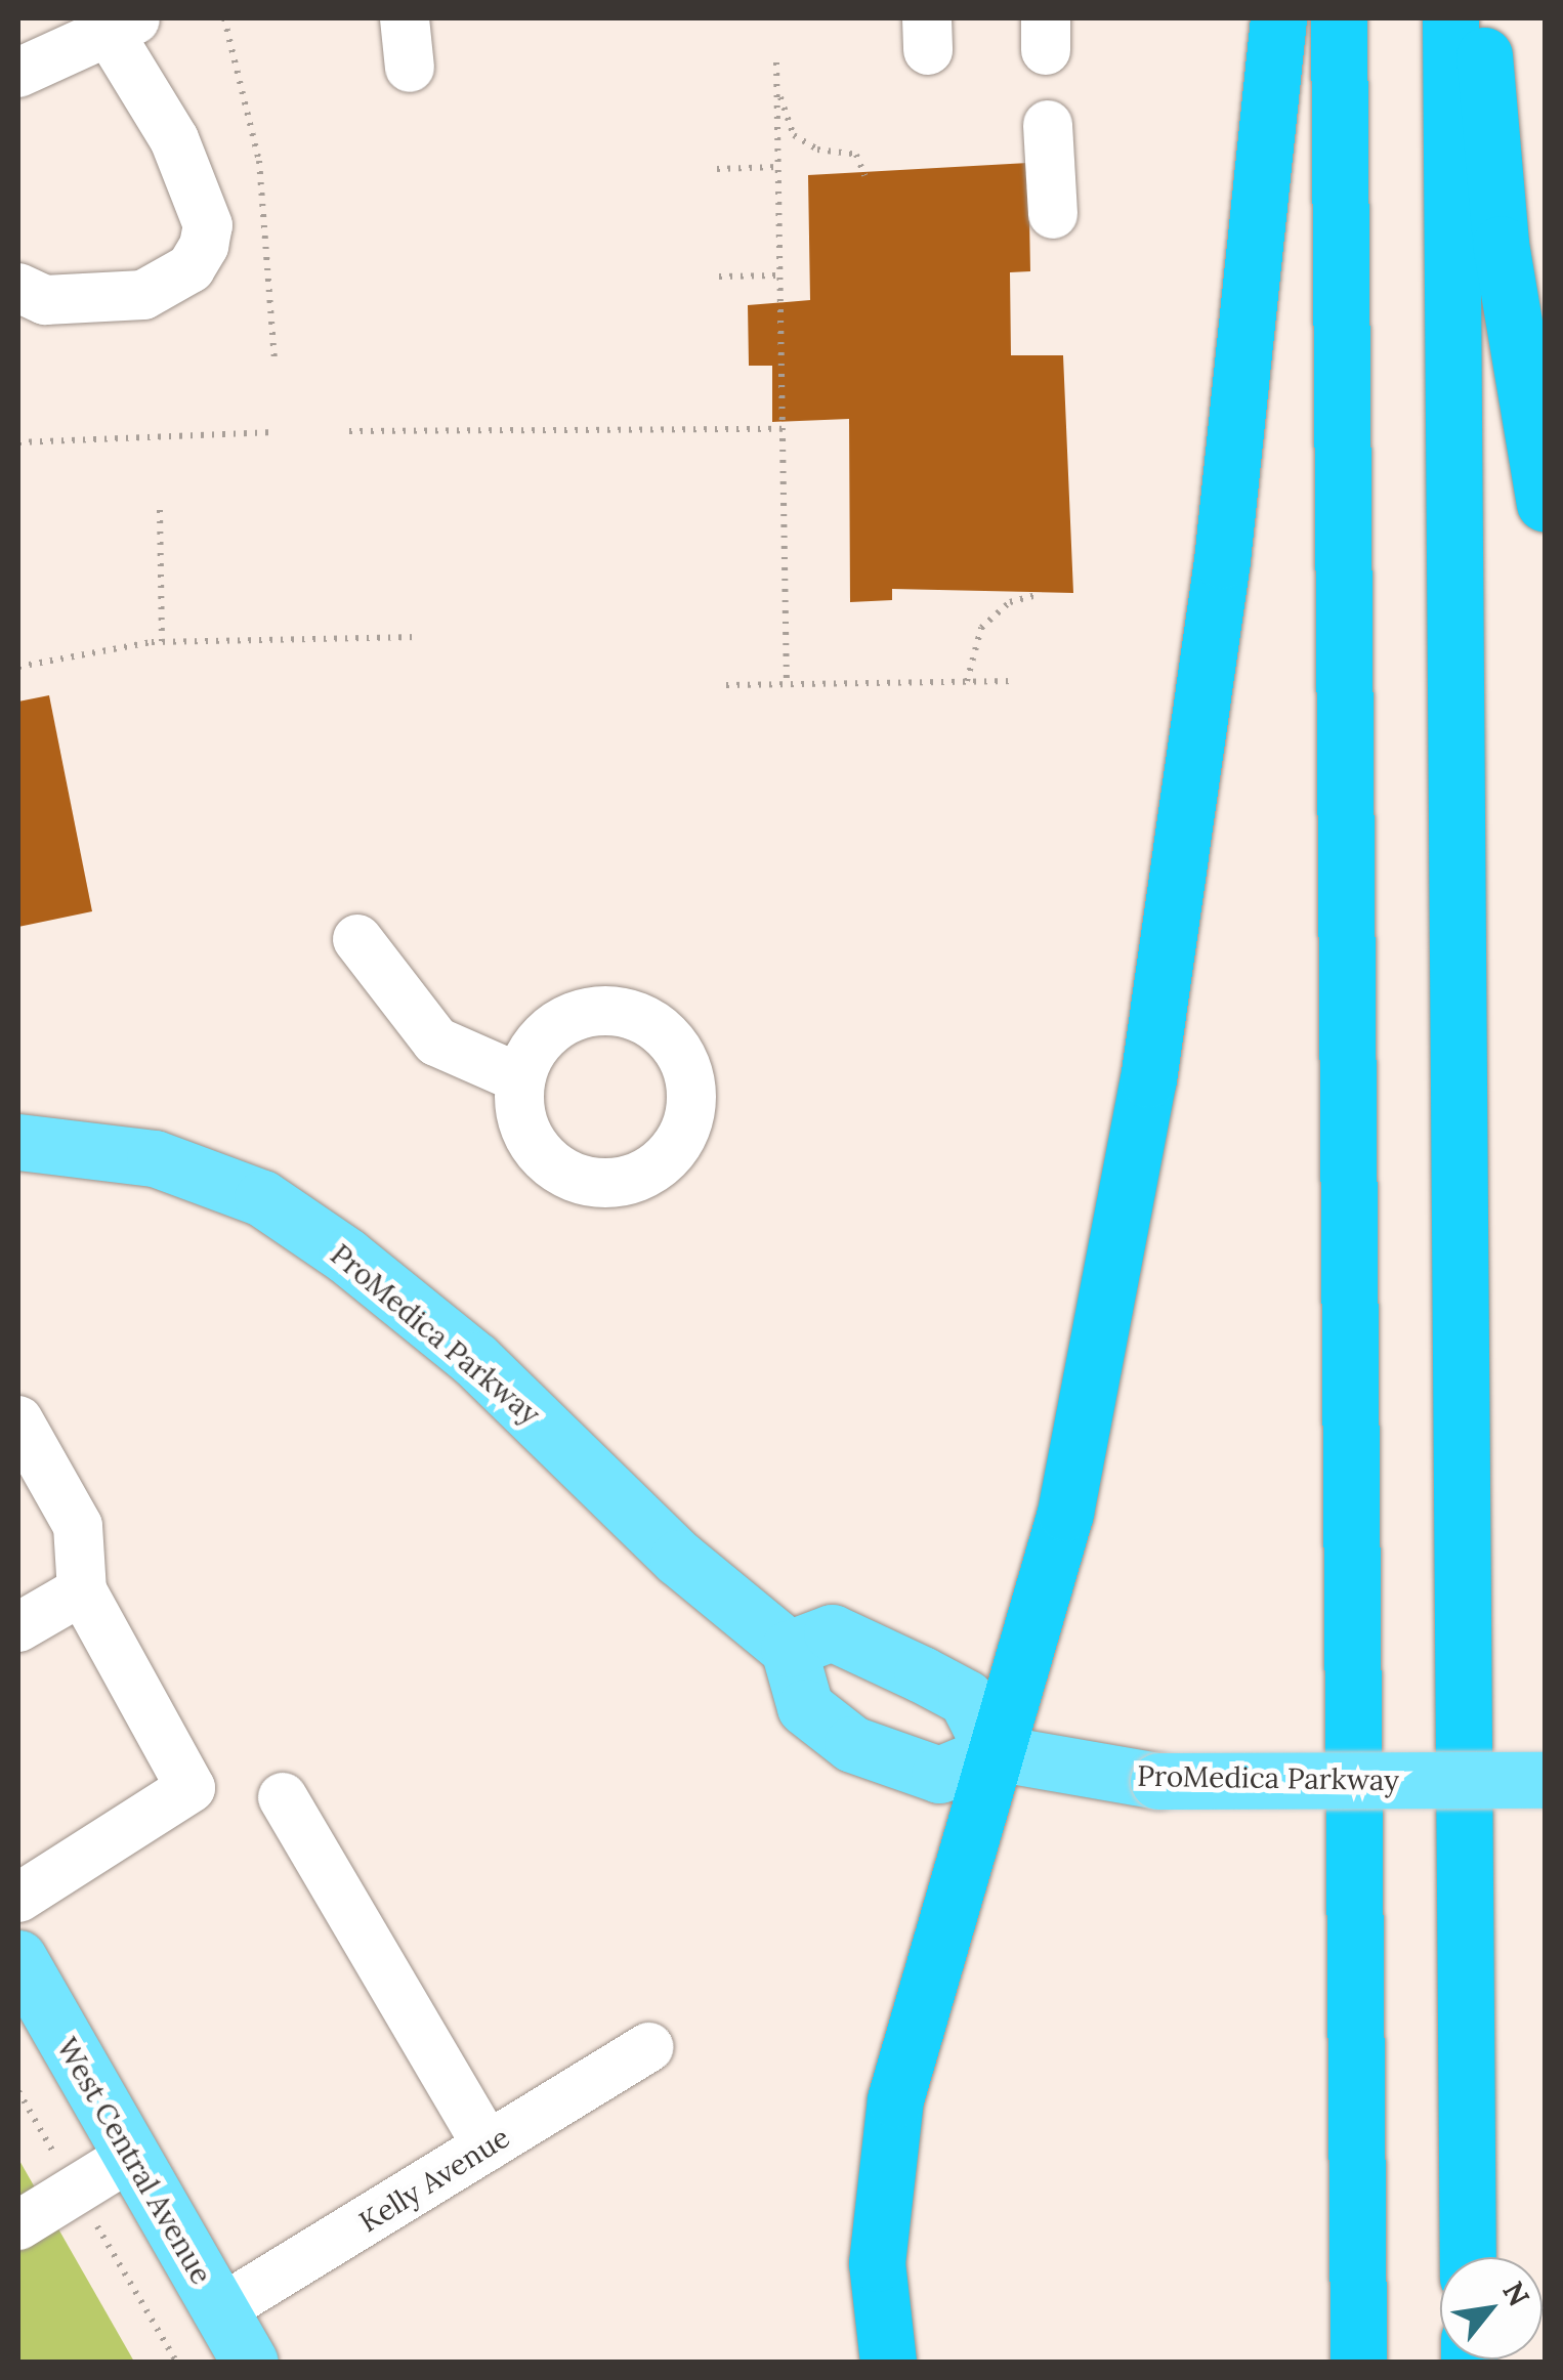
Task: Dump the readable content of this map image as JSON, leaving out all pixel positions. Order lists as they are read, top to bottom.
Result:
{
  "streets": {
    "main road": ["ProMedica Parkway", "West Central Avenue"],
    "street": ["Kelly Avenue"]
  },
  "crossings": [
    ["West Central Avenue", "Kelly Avenue"]
  ],
  "north": "top right"
}
